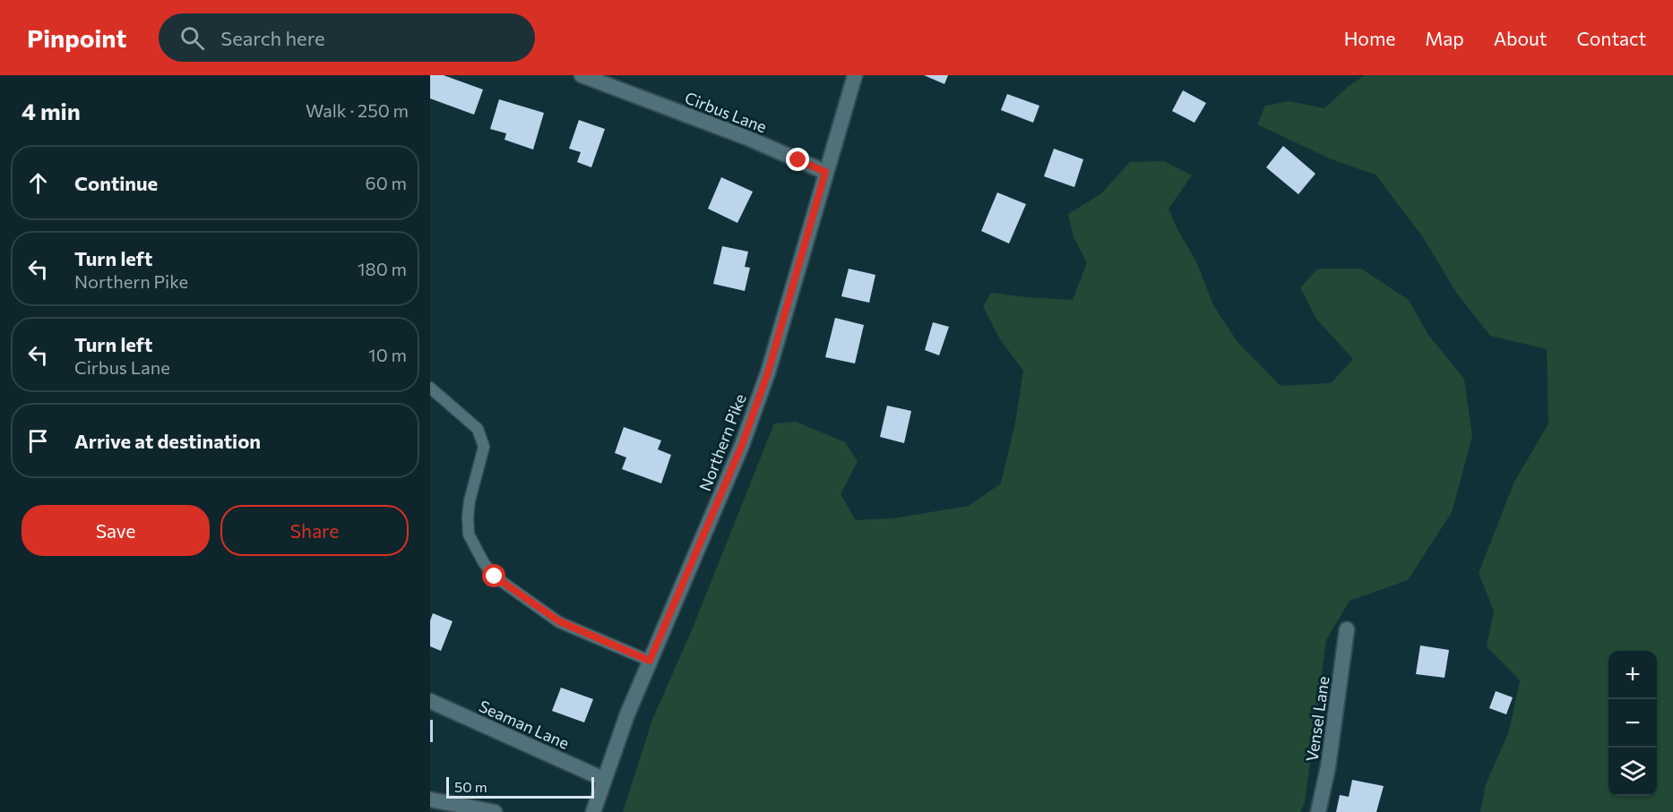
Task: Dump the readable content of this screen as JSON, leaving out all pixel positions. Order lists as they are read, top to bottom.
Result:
{
  "streets": {
    "street": [
      "Cirbus Lane",
      "Northern Pike",
      "Vensel Lane",
      "Seaman Lane"
    ]
  },
  "crossings": [
    ["Cirbus Lane", "Northern Pike"],
    ["Northern Pike", "Seaman Lane"]
  ],
  "scale_bar": "50 m",
  "page": {
    "header": "Pinpoint",
    "search": "Search here",
    "nav": [
      "Home",
      "Map",
      "About",
      "Contact"
    ],
    "heading": ["4 min", "Walk · 250 m"],
    "list": [
      ["Continue", "60 m"],
      ["Turn left", "Northern Pike", "180 m"],
      ["Turn left", "Cirbus Lane", "10 m"],
      "Arrive at destination"
    ],
    "buttons": ["Save", "Share"],
    "map_buttons": ["+", "−"],
    "scale": "50 m"
  }
}
